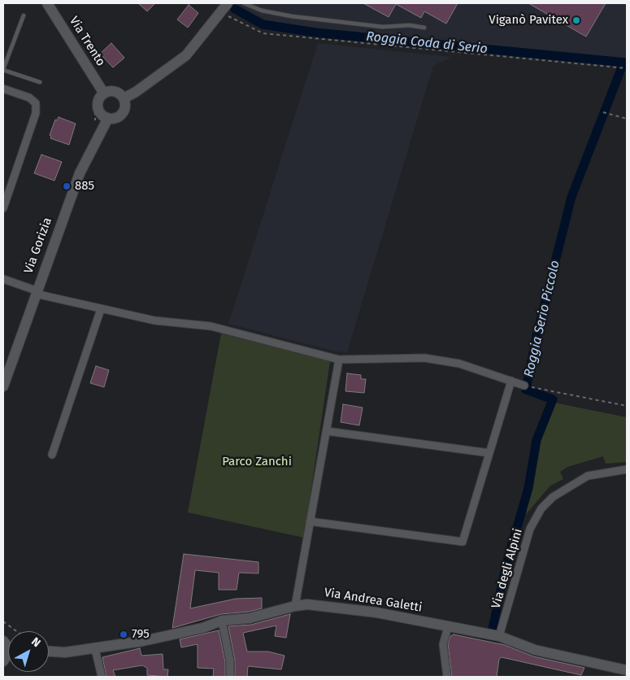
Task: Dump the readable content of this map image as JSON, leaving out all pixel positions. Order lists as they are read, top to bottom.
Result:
{
  "streets": {
    "street": [
      "Via Trento",
      "Via Gorizia",
      "Via degli Alpini",
      "Via Andrea Galetti"
    ]
  },
  "crossings": [
    ["Via Trento", "Via Gorizia"],
    ["Via degli Alpini", "Via Andrea Galetti"]
  ],
  "water": ["Roggia Coda di Serio", "Roggia Serio Piccolo"],
  "parks": ["Parco Zanchi"],
  "places": ["Viganò Pavitex", "885", "795"],
  "north": "top right"
}
